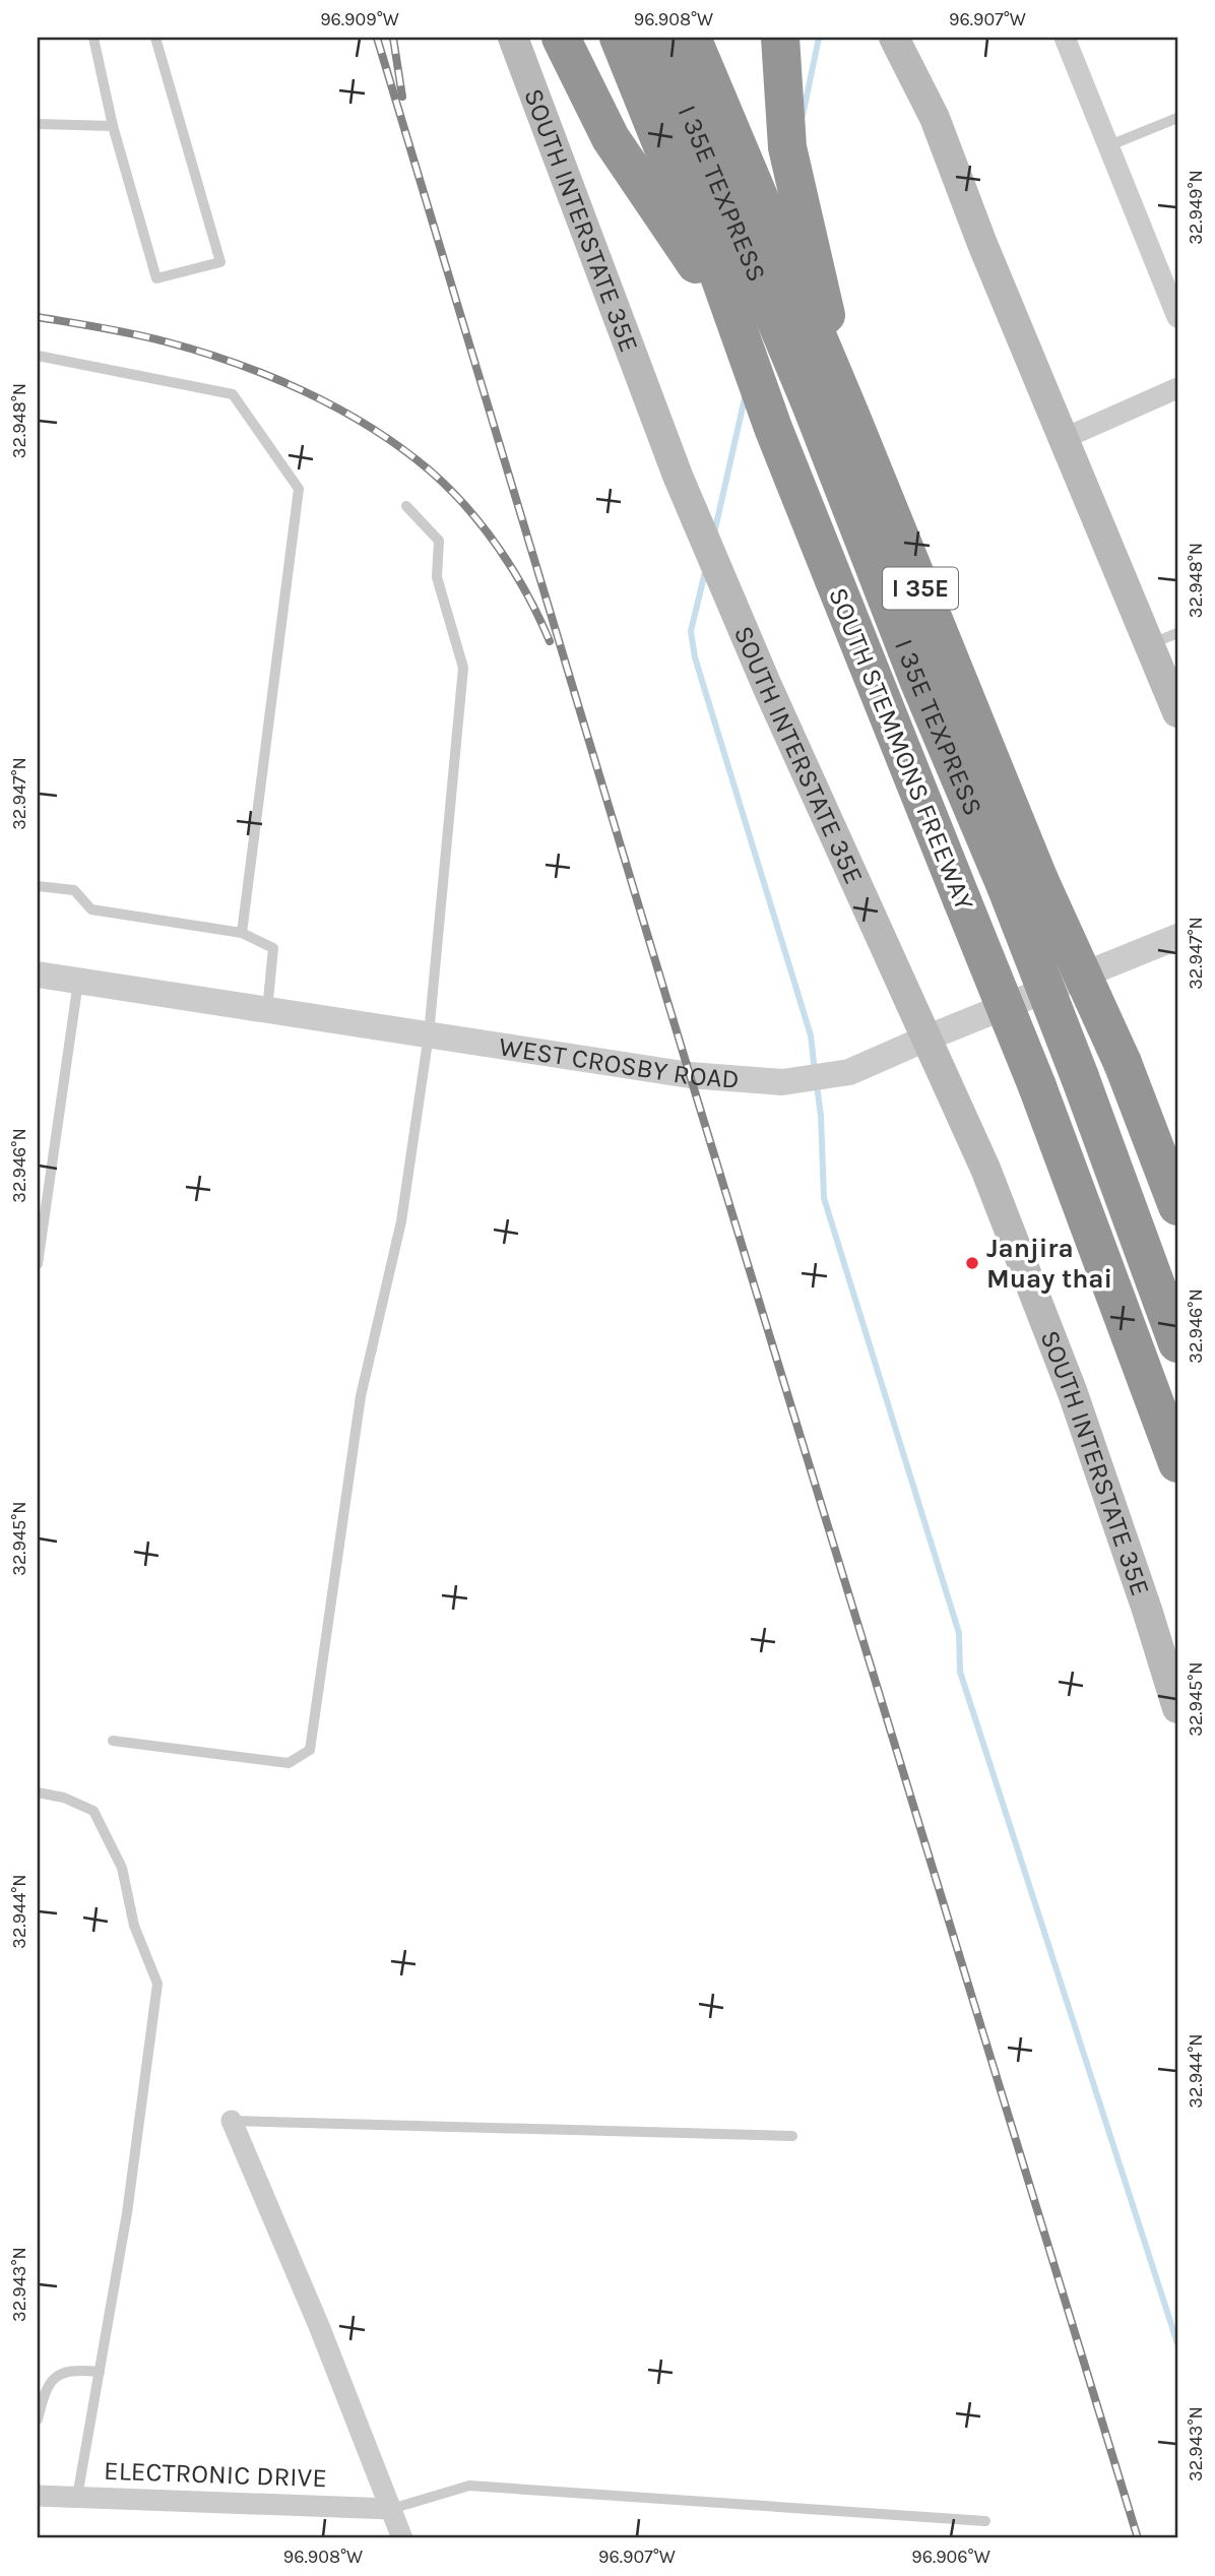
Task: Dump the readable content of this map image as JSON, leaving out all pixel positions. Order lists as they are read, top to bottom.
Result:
{
  "streets": {
    "highway": ["I 35E TEXPRESS", "I 35E", "SOUTH STEMMONS FREEWAY"],
    "main road": ["SOUTH INTERSTATE 35E"],
    "street": ["WEST CROSBY ROAD", "ELECTRONIC DRIVE"]
  },
  "crossings": [
    ["I 35E TEXPRESS", "I 35E"],
    ["SOUTH INTERSTATE 35E", "WEST CROSBY ROAD"]
  ],
  "places": ["Janjira Muay thai"],
  "coordinates": [
    "96.909°W",
    "96.908°W",
    "96.907°W",
    "32.949°N",
    "32.948°N",
    "32.947°N",
    "32.946°N",
    "32.945°N",
    "32.944°N",
    "32.943°N",
    "96.906°W"
  ]
}
